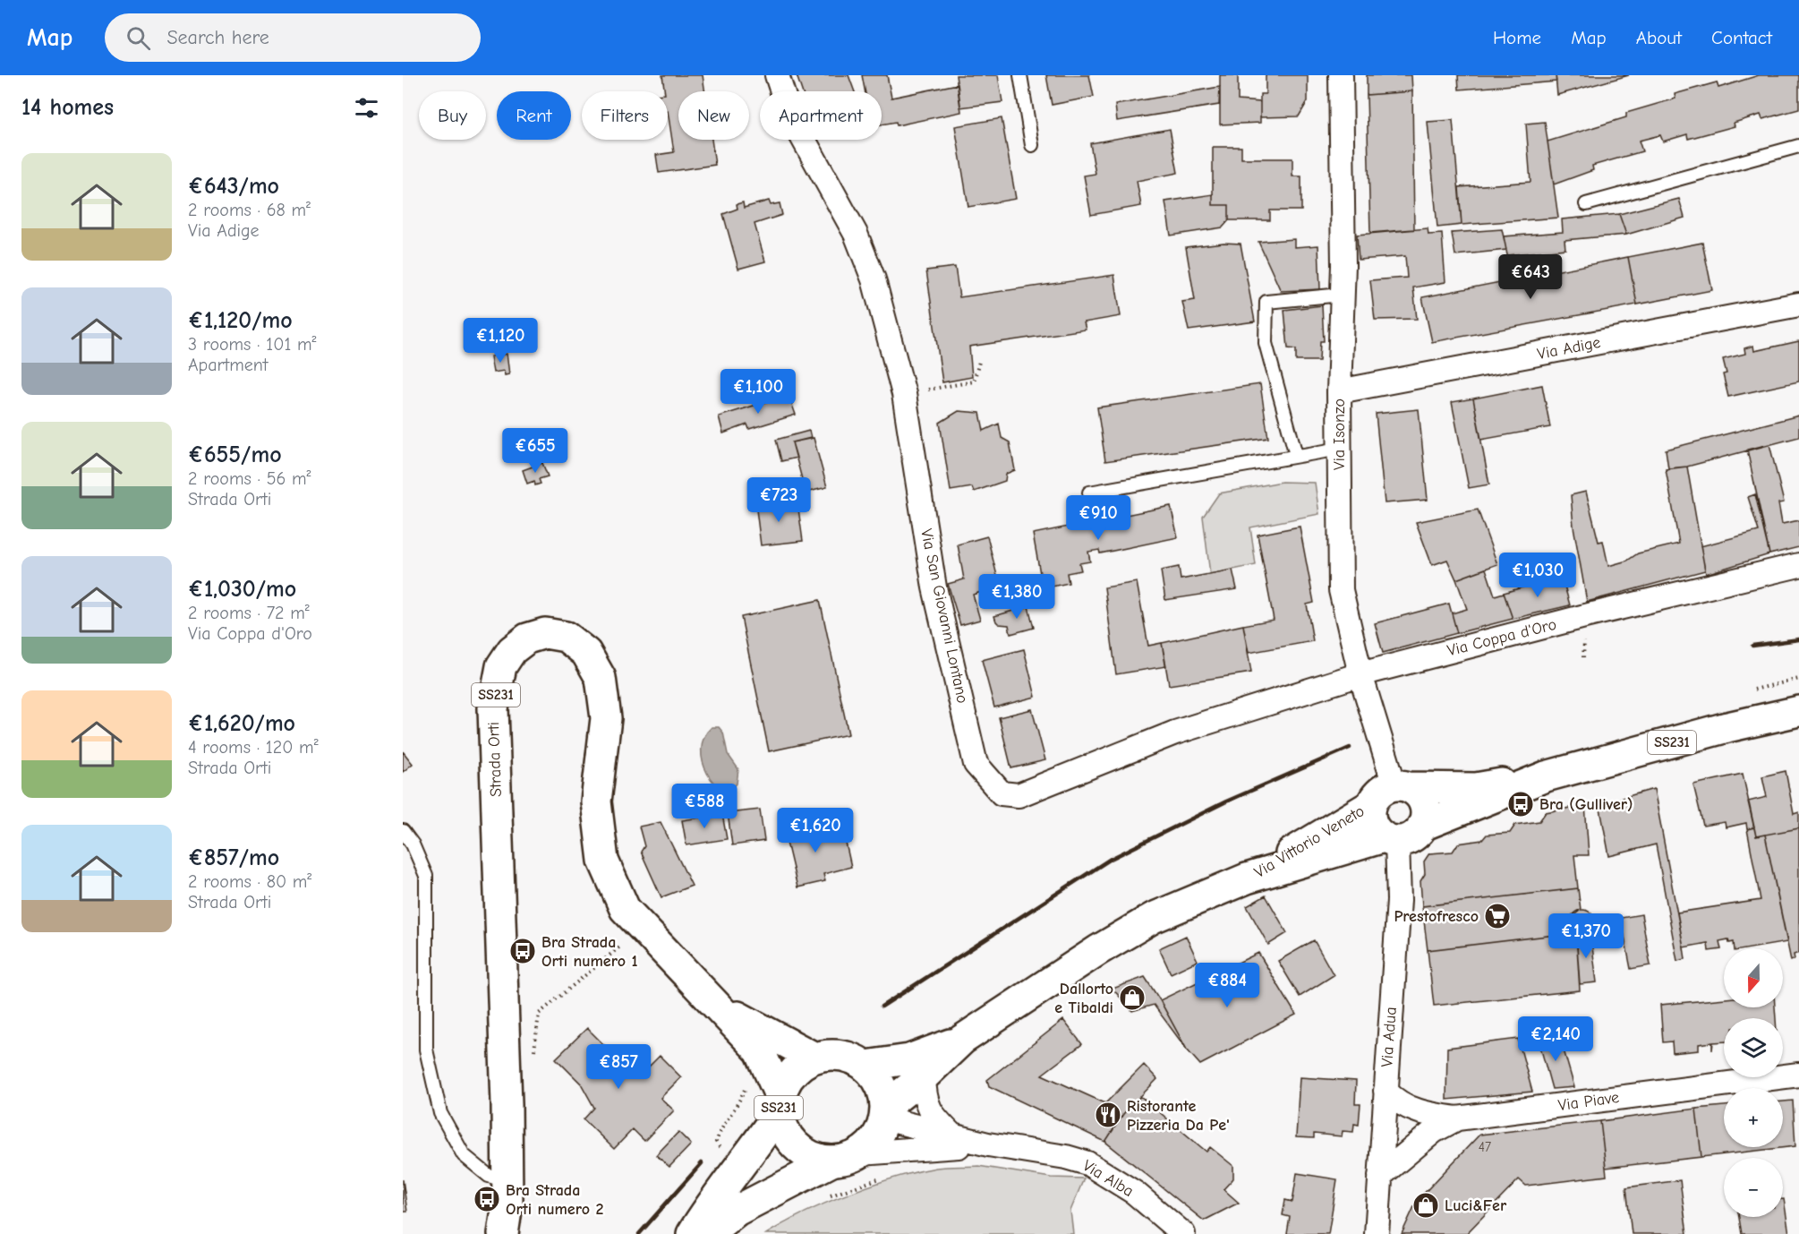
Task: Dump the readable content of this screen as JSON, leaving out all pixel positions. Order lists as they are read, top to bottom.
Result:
{
  "streets": {
    "main road": ["SS231", "Strada Orti", "Via Vittorio Veneto"],
    "street": [
      "Via Adige",
      "Via Isonzo",
      "Via San Giovanni Lontano",
      "Via Coppa d'Oro",
      "Via Adua",
      "Via Piave",
      "Via Alba"
    ]
  },
  "crossings": [
    ["Via Adige", "Via Isonzo"],
    ["Via Isonzo", "Via San Giovanni Lontano"],
    ["Via Isonzo", "Via Coppa d'Oro"],
    ["Via Isonzo", "SS231"],
    ["Via Isonzo", "Via Vittorio Veneto"],
    ["Via Isonzo", "Via Adua"],
    ["Via San Giovanni Lontano", "Via Coppa d'Oro"],
    ["SS231", "Strada Orti"],
    ["SS231", "Via Vittorio Veneto"],
    ["SS231", "Via Adua"],
    ["SS231", "Via Alba"],
    ["Strada Orti", "Via Vittorio Veneto"],
    ["Strada Orti", "Via Alba"],
    ["Via Vittorio Veneto", "Via Adua"],
    ["Via Vittorio Veneto", "Via Alba"],
    ["Via Adua", "Via Piave"]
  ],
  "places": {
    "bus stop": ["Bra (Gulliver)", "Bra Strada Orti numero 1", "Bra Strada Orti numero 2"],
    "supermarket": ["Prestofresco"],
    "shop": ["Dallorto e Tibaldi", "Luci&Fer"],
    "restaurant": ["Ristorante Pizzeria Da Pe'"]
  },
  "house_numbers": ["47"],
  "north": "bottom",
  "page": {
    "header": "Map",
    "search": "Search here",
    "nav": [
      "Home",
      "Map",
      "About",
      "Contact"
    ],
    "heading": "14 homes",
    "chip": [
      "Buy",
      "Rent",
      "Filters",
      "New",
      "Apartment"
    ],
    "list": [
      {
        "name": "€643/mo",
        "note": "2 rooms · 68 m² · Via Adige"
      },
      {
        "name": "€1,120/mo",
        "note": "3 rooms · 101 m² · Apartment"
      },
      {
        "name": "€655/mo",
        "note": "2 rooms · 56 m² · Strada Orti"
      },
      {
        "name": "€1,030/mo",
        "note": "2 rooms · 72 m² · Via Coppa d'Oro"
      },
      {
        "name": "€1,620/mo",
        "note": "4 rooms · 120 m² · Strada Orti"
      },
      {
        "name": "€857/mo",
        "note": "2 rooms · 80 m² · Strada Orti"
      }
    ],
    "price": [
      "€643",
      "€1,120",
      "€1,100",
      "€655",
      "€723",
      "€910",
      "€1,030",
      "€1,380",
      "€588",
      "€1,620",
      "€1,370",
      "€884",
      "€2,140",
      "€857"
    ],
    "map_buttons": ["+", "−"]
  }
}
